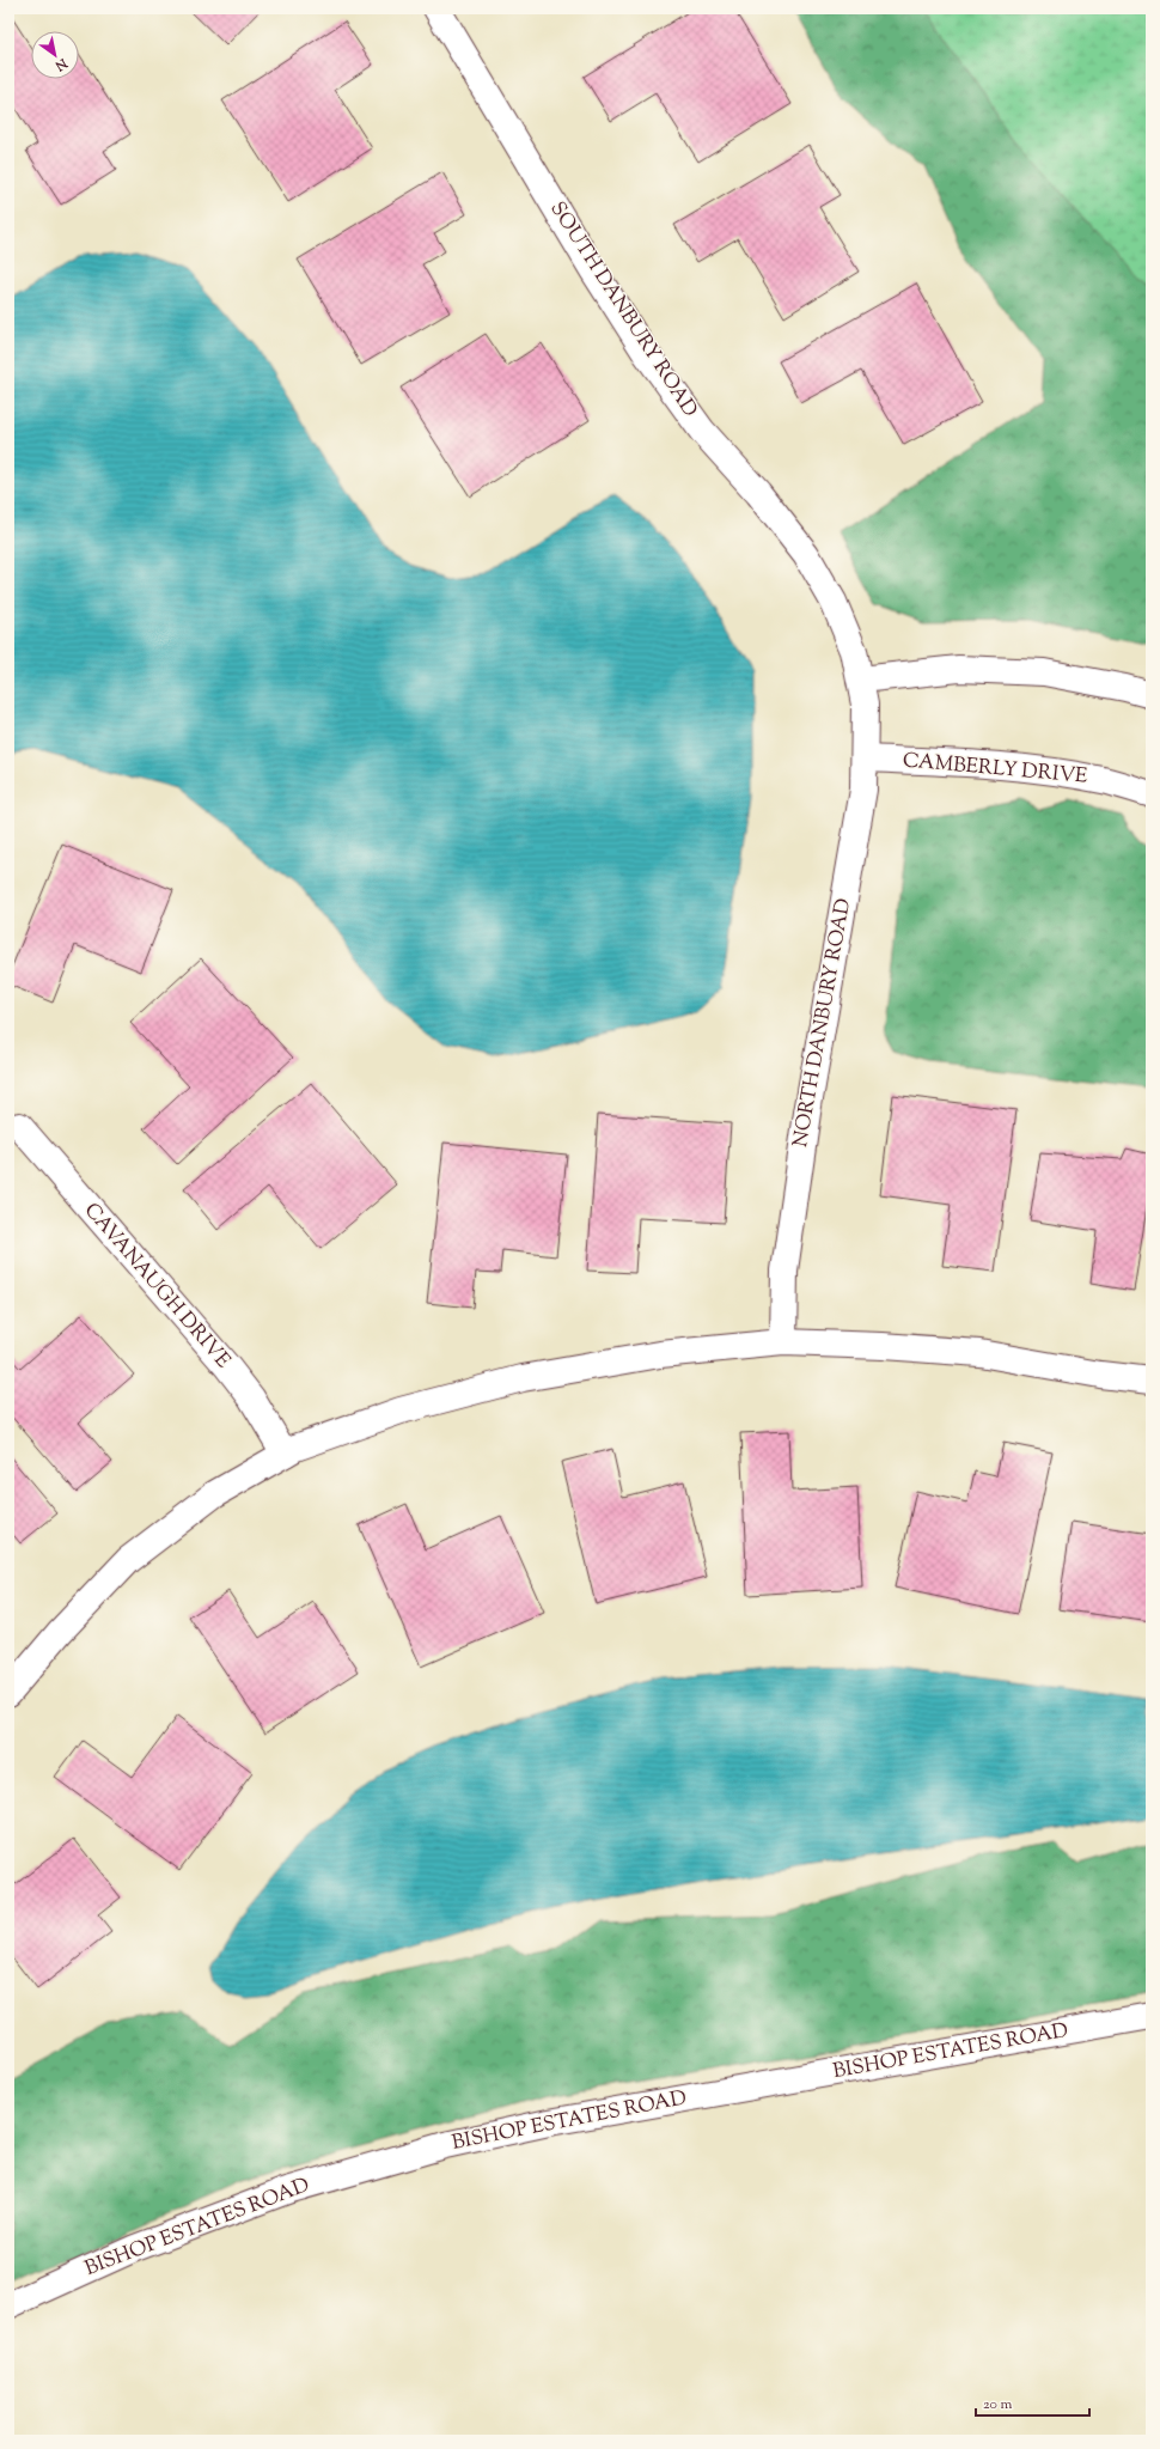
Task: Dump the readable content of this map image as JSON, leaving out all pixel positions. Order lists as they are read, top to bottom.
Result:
{
  "streets": {
    "street": [
      "SOUTH DANBURY ROAD",
      "CAMBERLY DRIVE",
      "NORTH DANBURY ROAD",
      "CAVANAUGH DRIVE",
      "BISHOP ESTATES ROAD"
    ]
  },
  "crossings": [
    ["SOUTH DANBURY ROAD", "NORTH DANBURY ROAD"],
    ["CAMBERLY DRIVE", "NORTH DANBURY ROAD"]
  ],
  "scale_bar": "20 m",
  "north": "bottom right"
}
